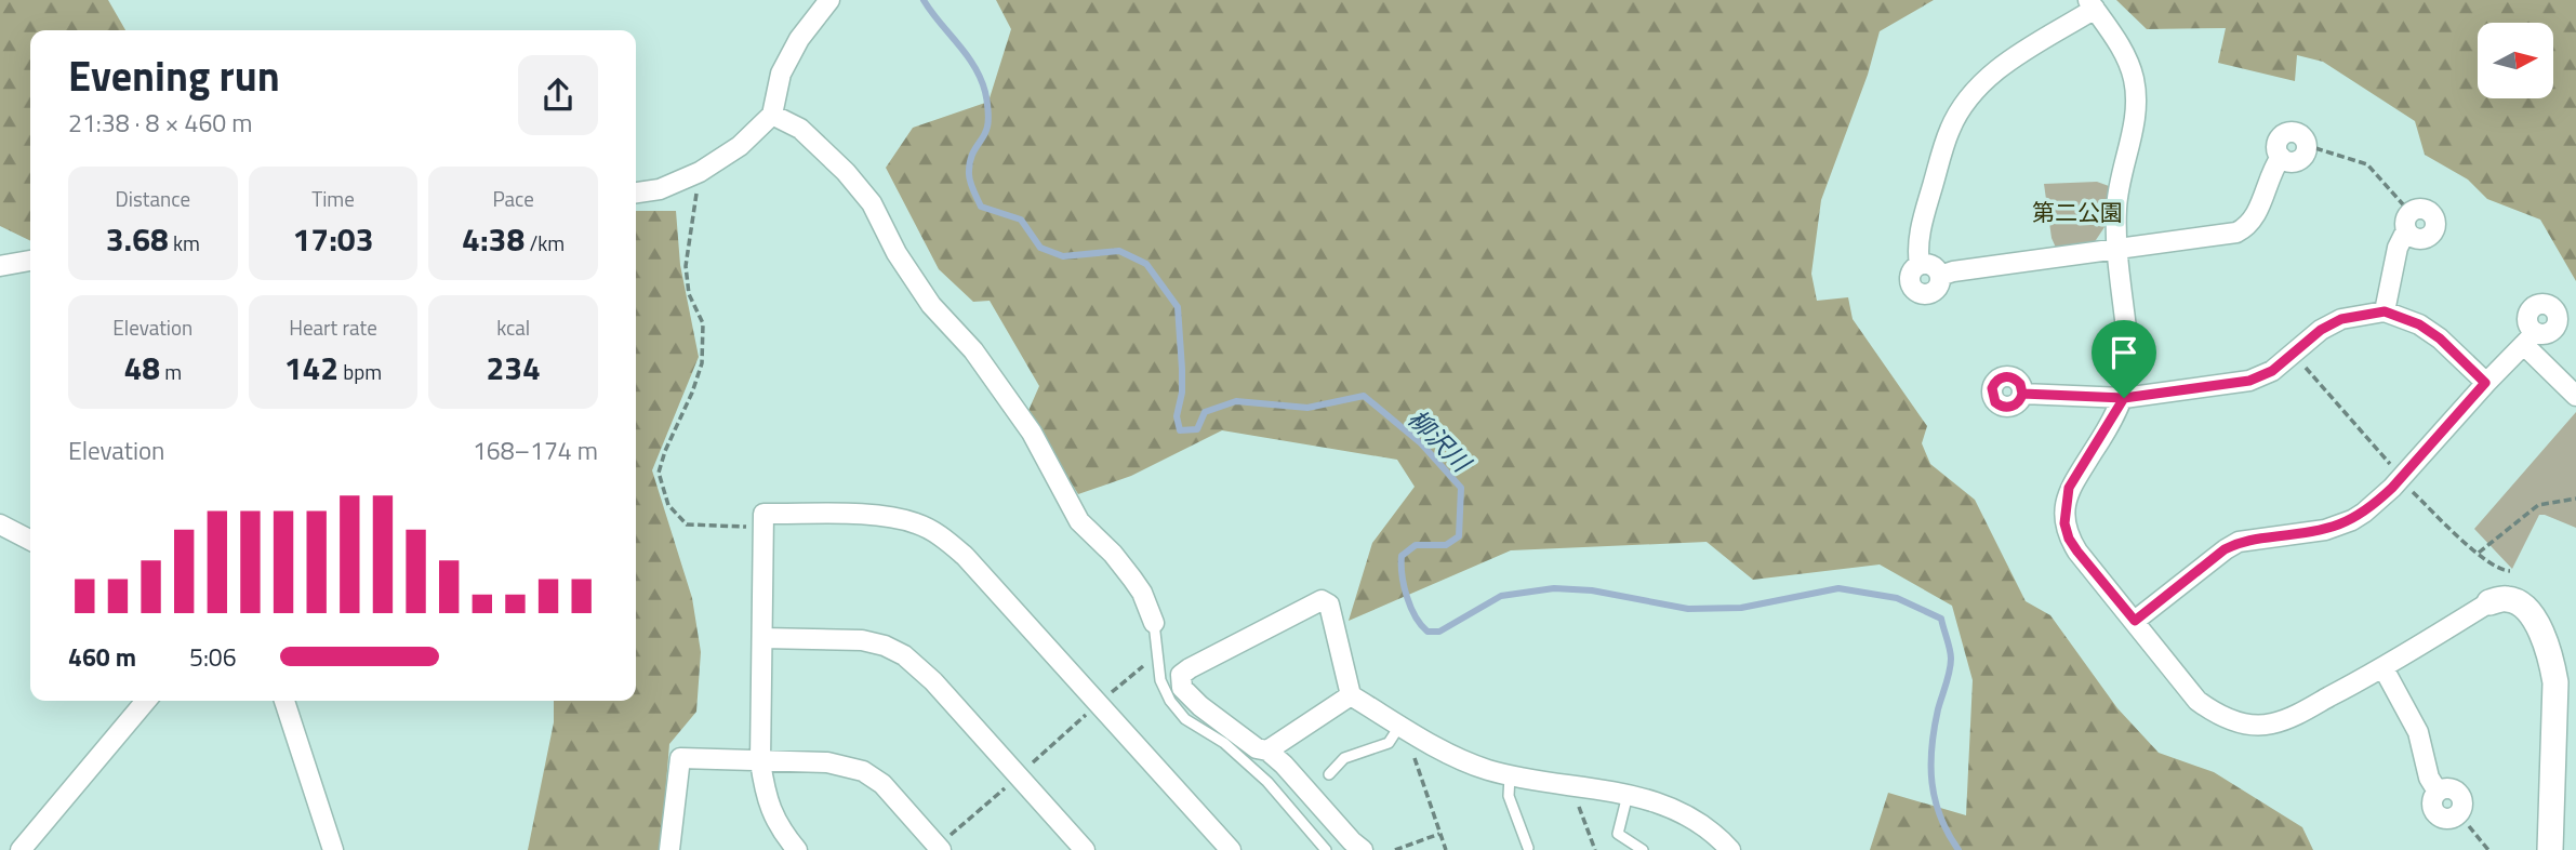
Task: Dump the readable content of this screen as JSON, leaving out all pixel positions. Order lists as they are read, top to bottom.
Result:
{
  "water": ["柳沢川"],
  "parks": ["第二公園"],
  "north": "right",
  "page": {
    "heading": ["Evening run", "21:38 · 8 × 460 m"],
    "stats": [
      ["Distance", "3.68 km"],
      ["Time", "17:03"],
      ["Pace", "4:38 /km"],
      ["Elevation", "48 m"],
      ["Heart rate", "142 bpm"],
      ["kcal", "234"]
    ],
    "chart": ["Elevation", "168–174 m"],
    "list": [
      {
        "name": "460 m",
        "note": "5:06"
      }
    ]
  }
}
